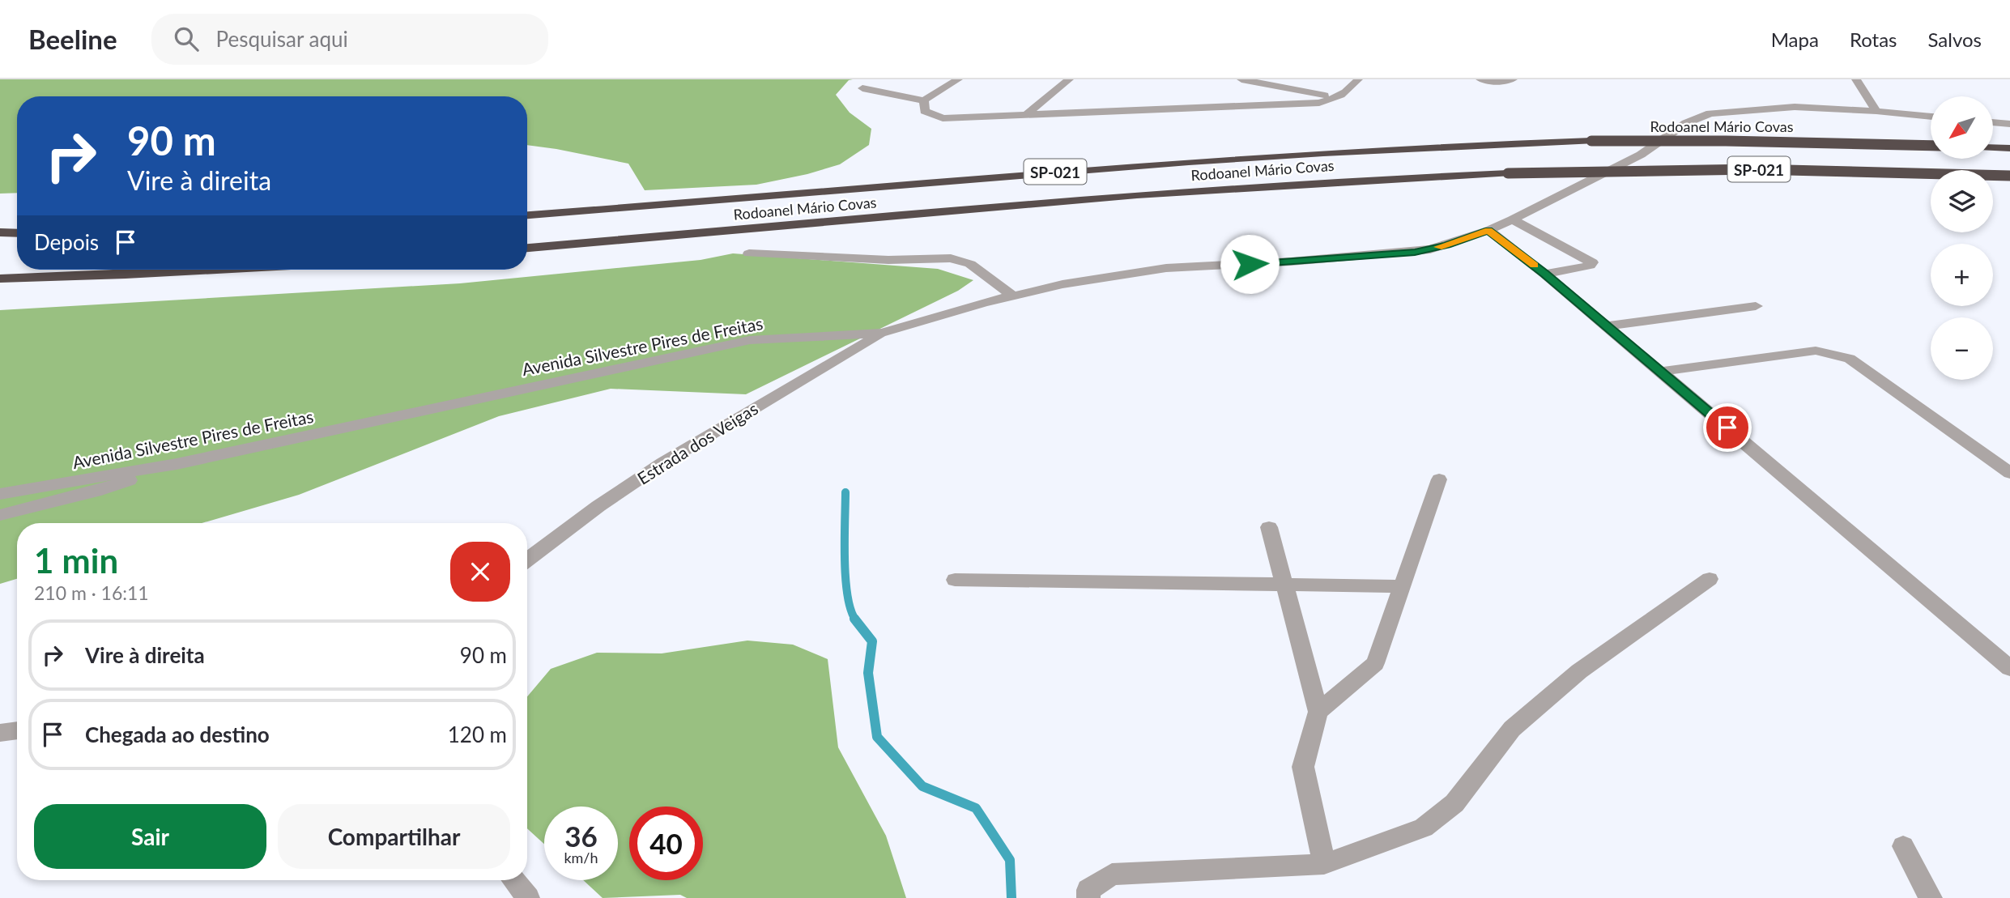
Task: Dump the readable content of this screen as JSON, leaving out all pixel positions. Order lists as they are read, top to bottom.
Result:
{
  "streets": {
    "highway": ["Rodoanel Mário Covas", "SP-021"],
    "street": ["Avenida Silvestre Pires de Freitas", "Estrada dos Veigas"]
  },
  "crossings": [
    ["Avenida Silvestre Pires de Freitas", "Estrada dos Veigas"]
  ],
  "north": "bottom left",
  "page": {
    "header": "Beeline",
    "search": "Pesquisar aqui",
    "nav": ["Mapa", "Rotas", "Salvos"],
    "map_buttons": ["+", "−"],
    "turn": ["90 m", "Vire à direita"],
    "then": "Depois",
    "heading": ["1 min", "210 m · 16:11"],
    "list": [
      {
        "name": "Vire à direita",
        "value": "90 m"
      },
      {
        "name": "Chegada ao destino",
        "value": "120 m"
      }
    ],
    "buttons": ["Sair", "Compartilhar"],
    "speed": "36 km/h",
    "limit": "40"
  }
}
